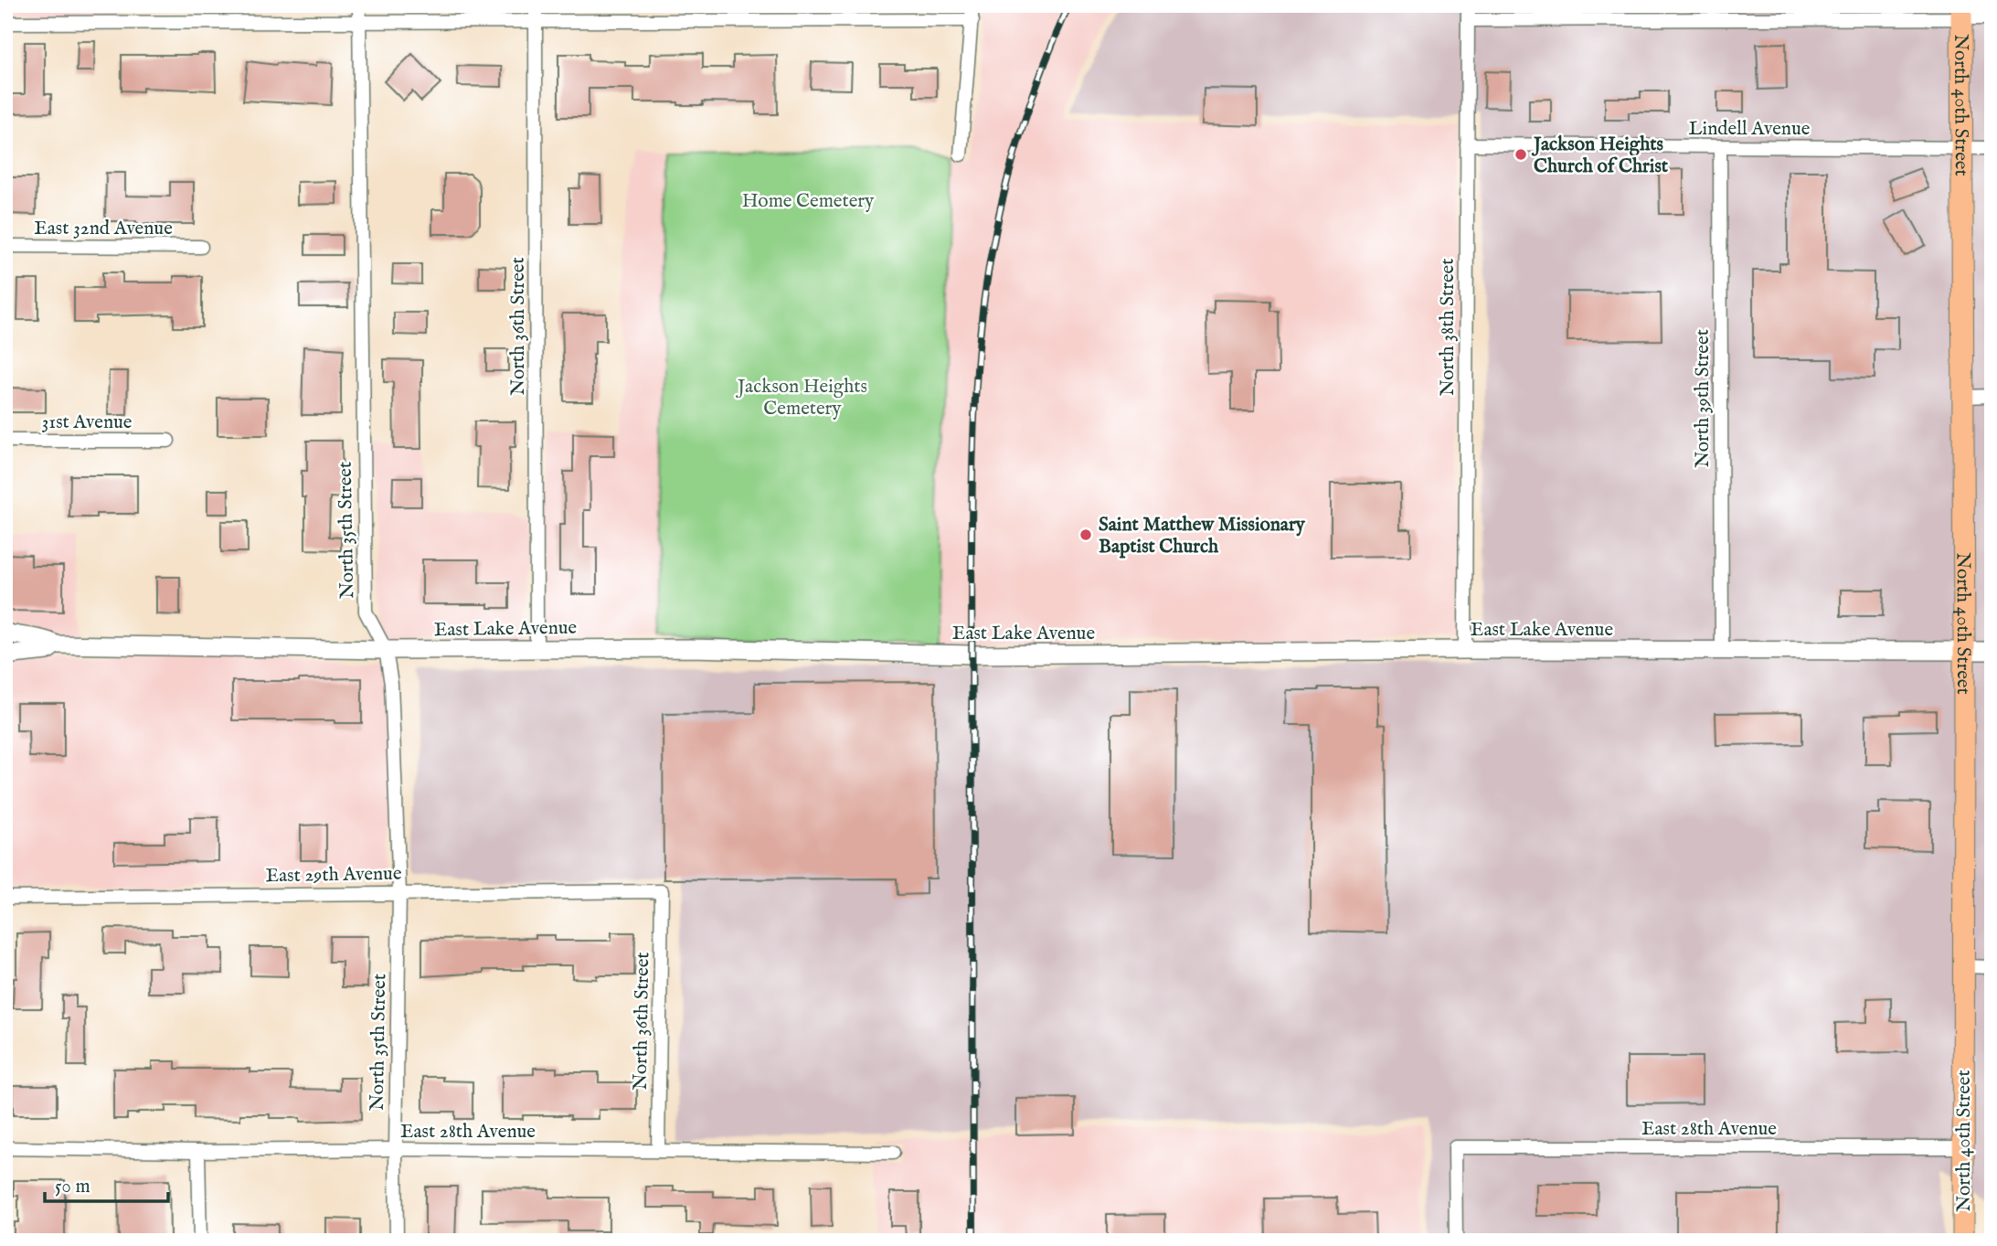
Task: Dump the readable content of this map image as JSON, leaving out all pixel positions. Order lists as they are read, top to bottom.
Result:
{
  "streets": {
    "main road": ["North 40th Street"],
    "street": [
      "Lindell Avenue",
      "East 32nd Avenue",
      "North 36th Street",
      "North 38th Street",
      "North 39th Street",
      "31st Avenue",
      "North 35th Street",
      "East Lake Avenue",
      "East 29th Avenue",
      "East 28th Avenue"
    ]
  },
  "crossings": [
    ["North 40th Street", "Lindell Avenue"],
    ["North 40th Street", "East Lake Avenue"],
    ["North 40th Street", "East 28th Avenue"],
    ["Lindell Avenue", "North 38th Street"],
    ["Lindell Avenue", "North 39th Street"],
    ["North 36th Street", "East Lake Avenue"],
    ["North 36th Street", "East 29th Avenue"],
    ["North 36th Street", "East 28th Avenue"],
    ["North 38th Street", "East Lake Avenue"],
    ["North 39th Street", "East Lake Avenue"],
    ["North 35th Street", "East Lake Avenue"],
    ["North 35th Street", "East 29th Avenue"],
    ["North 35th Street", "East 28th Avenue"]
  ],
  "parks": ["Home Cemetery", "Jackson Heights Cemetery"],
  "places": ["Jackson Heights Church of Christ", "Saint Matthew Missionary Baptist Church"],
  "scale_bar": "50 m"
}
